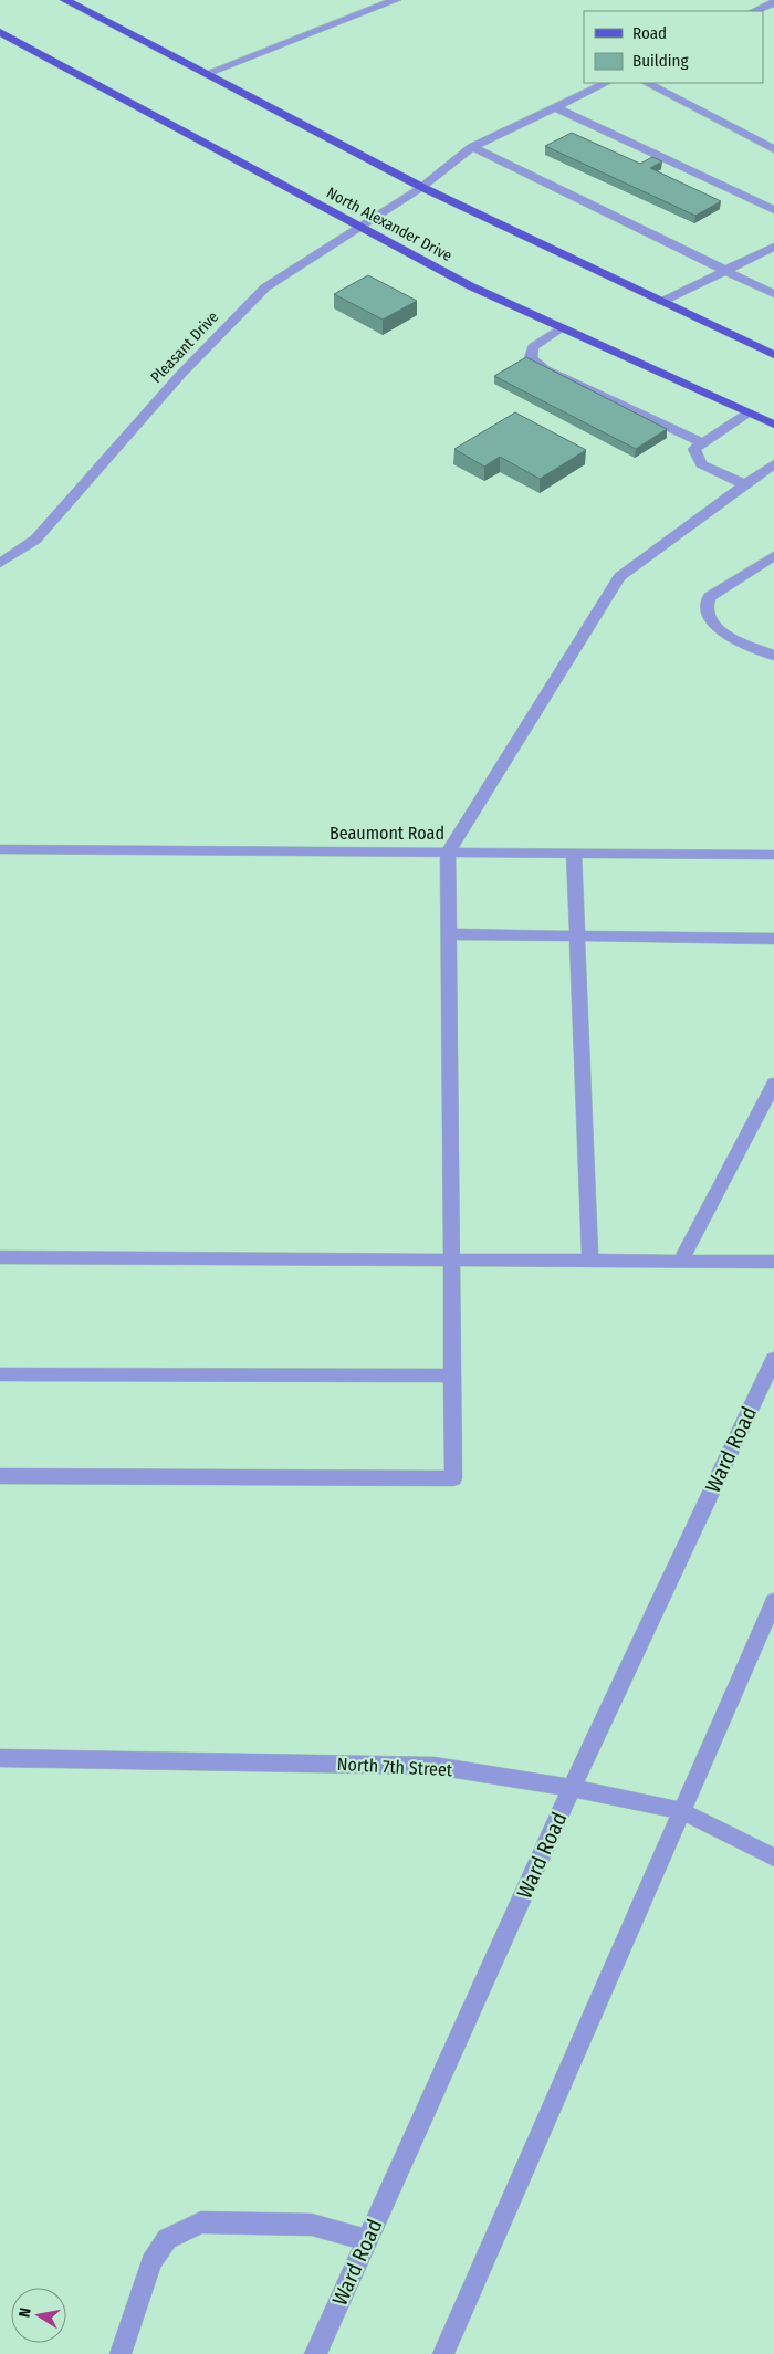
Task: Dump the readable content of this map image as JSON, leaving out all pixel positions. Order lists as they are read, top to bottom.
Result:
{
  "streets": {
    "main road": ["North Alexander Drive"],
    "street": [
      "Pleasant Drive",
      "Beaumont Road",
      "Ward Road",
      "North 7th Street"
    ]
  },
  "crossings": [
    ["North Alexander Drive", "Pleasant Drive"],
    ["Ward Road", "North 7th Street"]
  ],
  "legend": ["Road", "Building"],
  "north": "left"
}
